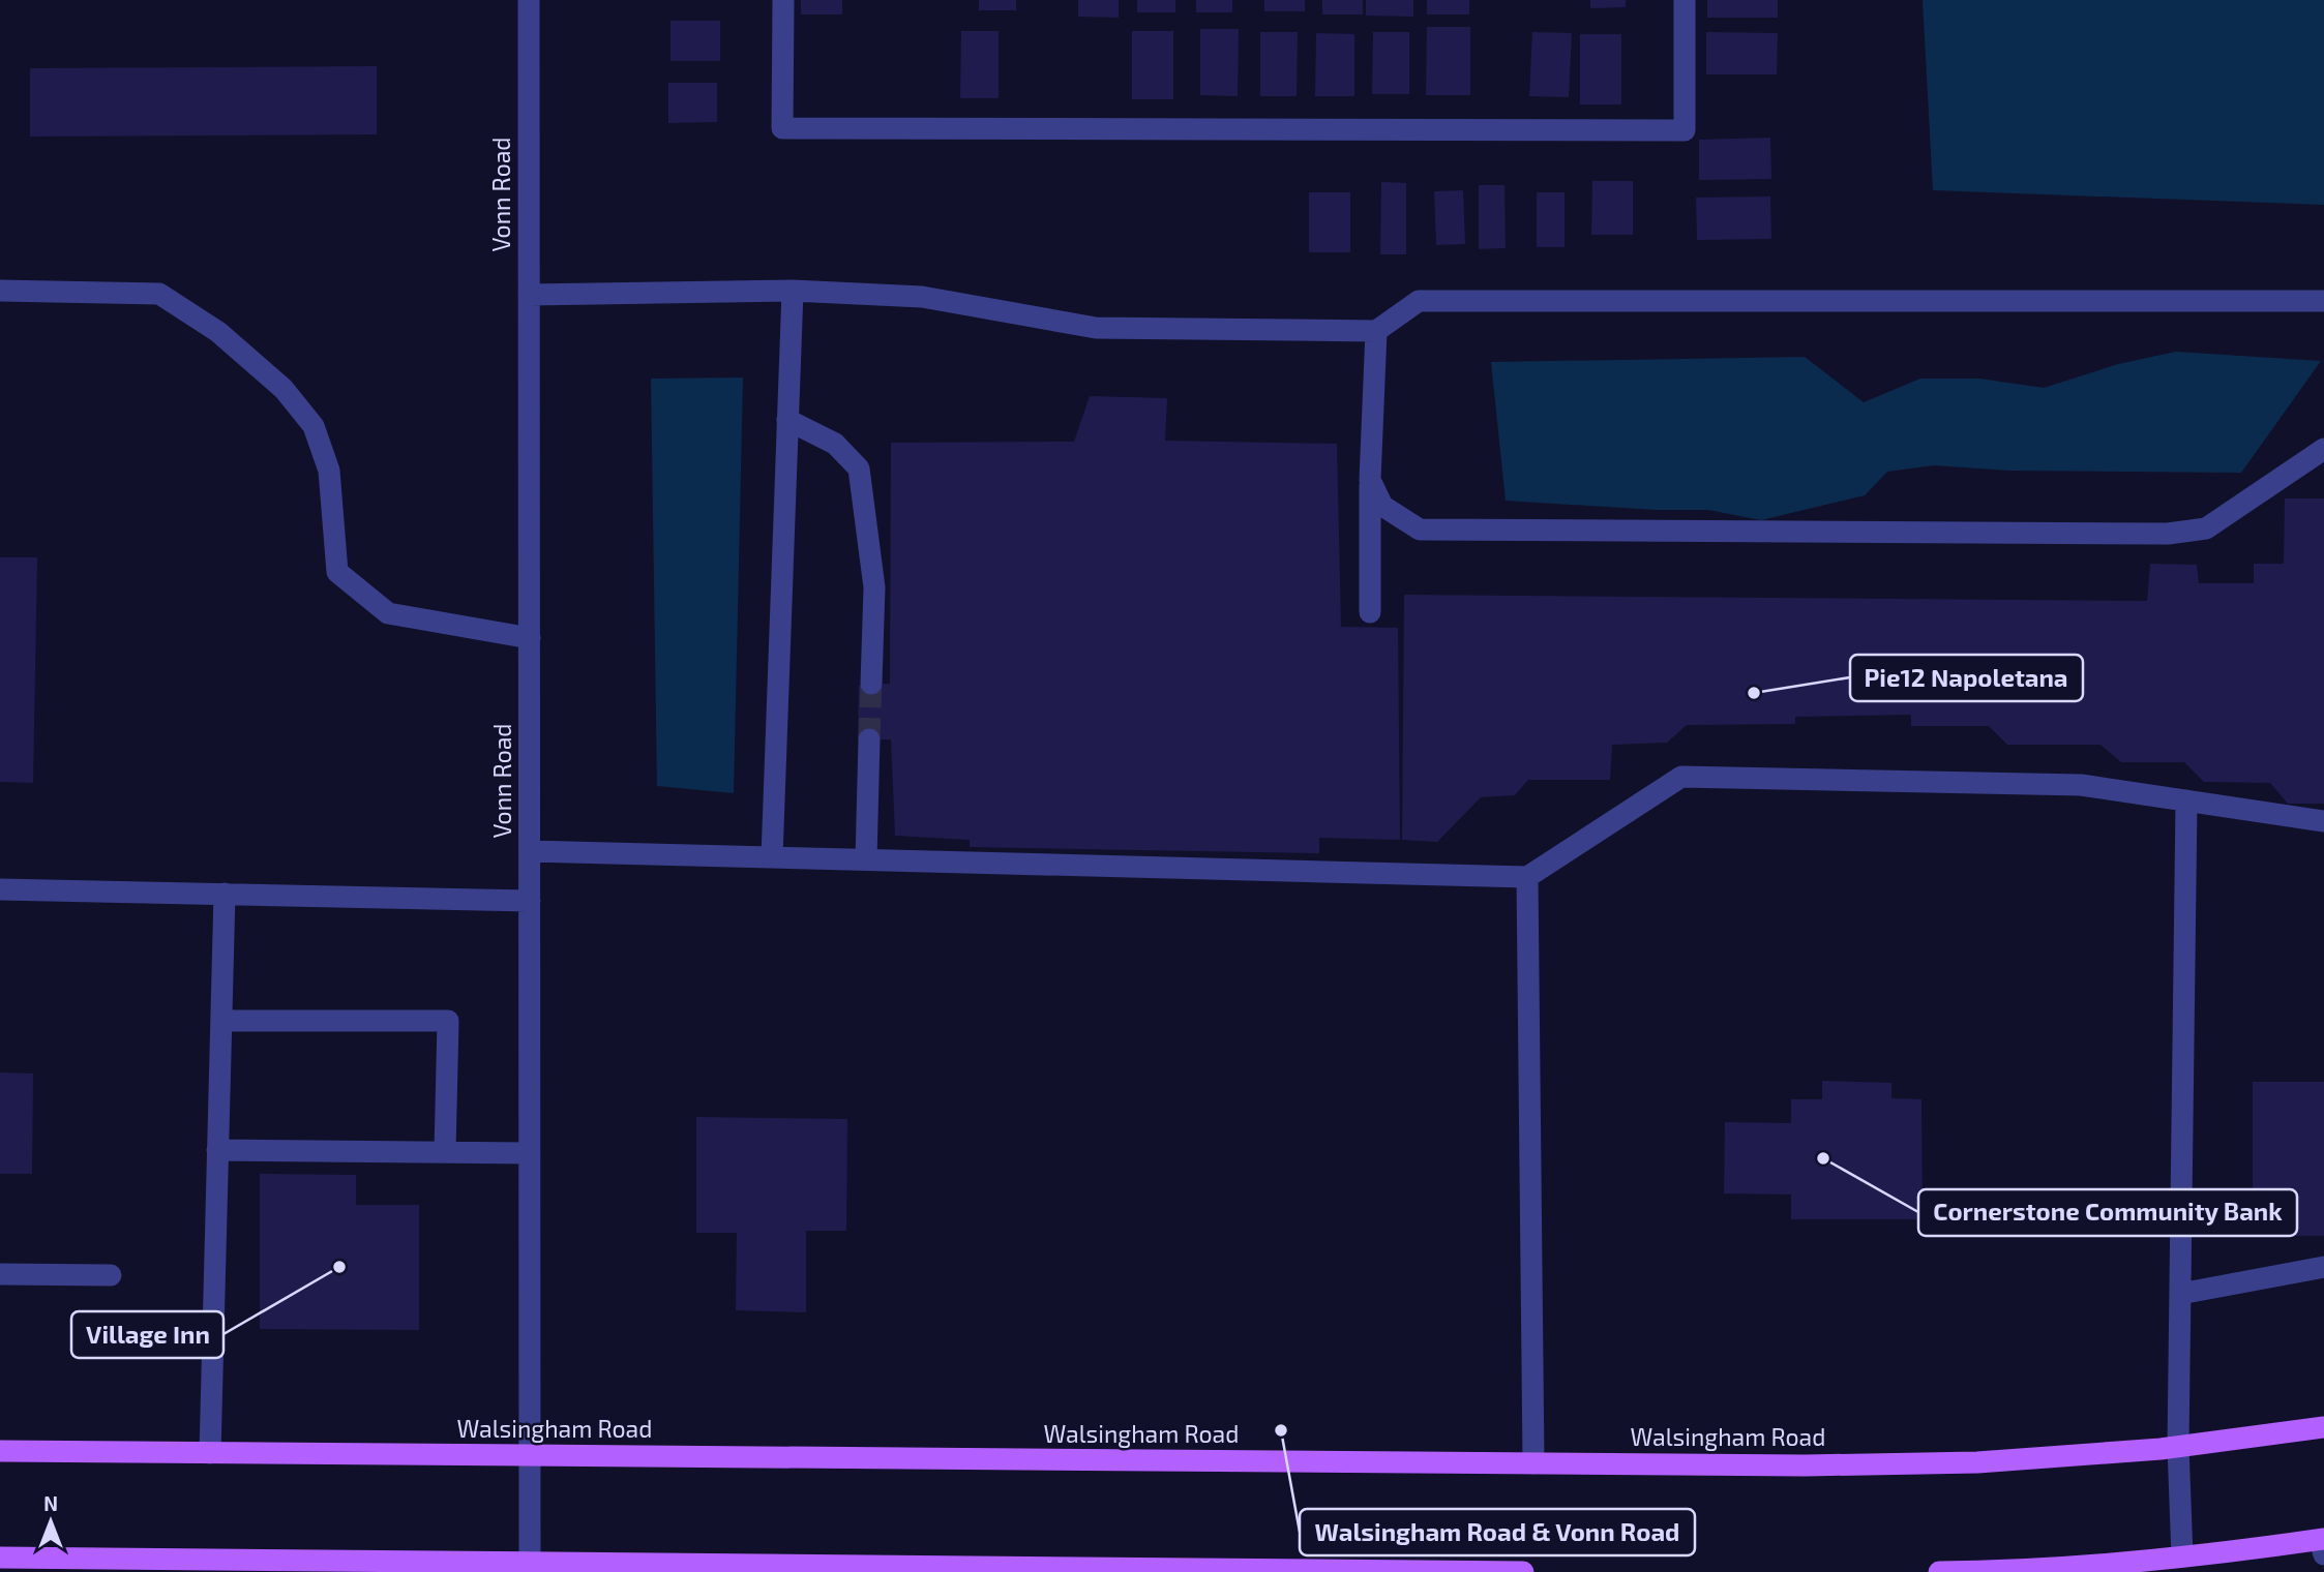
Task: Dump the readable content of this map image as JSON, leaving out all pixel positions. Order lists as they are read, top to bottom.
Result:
{
  "streets": {
    "main road": ["Walsingham Road"],
    "street": ["Vonn Road"]
  },
  "crossings": [
    ["Vonn Road", "Walsingham Road"]
  ],
  "places": [
    "Pie12 Napoletana",
    "Cornerstone Community Bank",
    "Village Inn",
    "Walsingham Road & Vonn Road"
  ],
  "north": "top"
}
